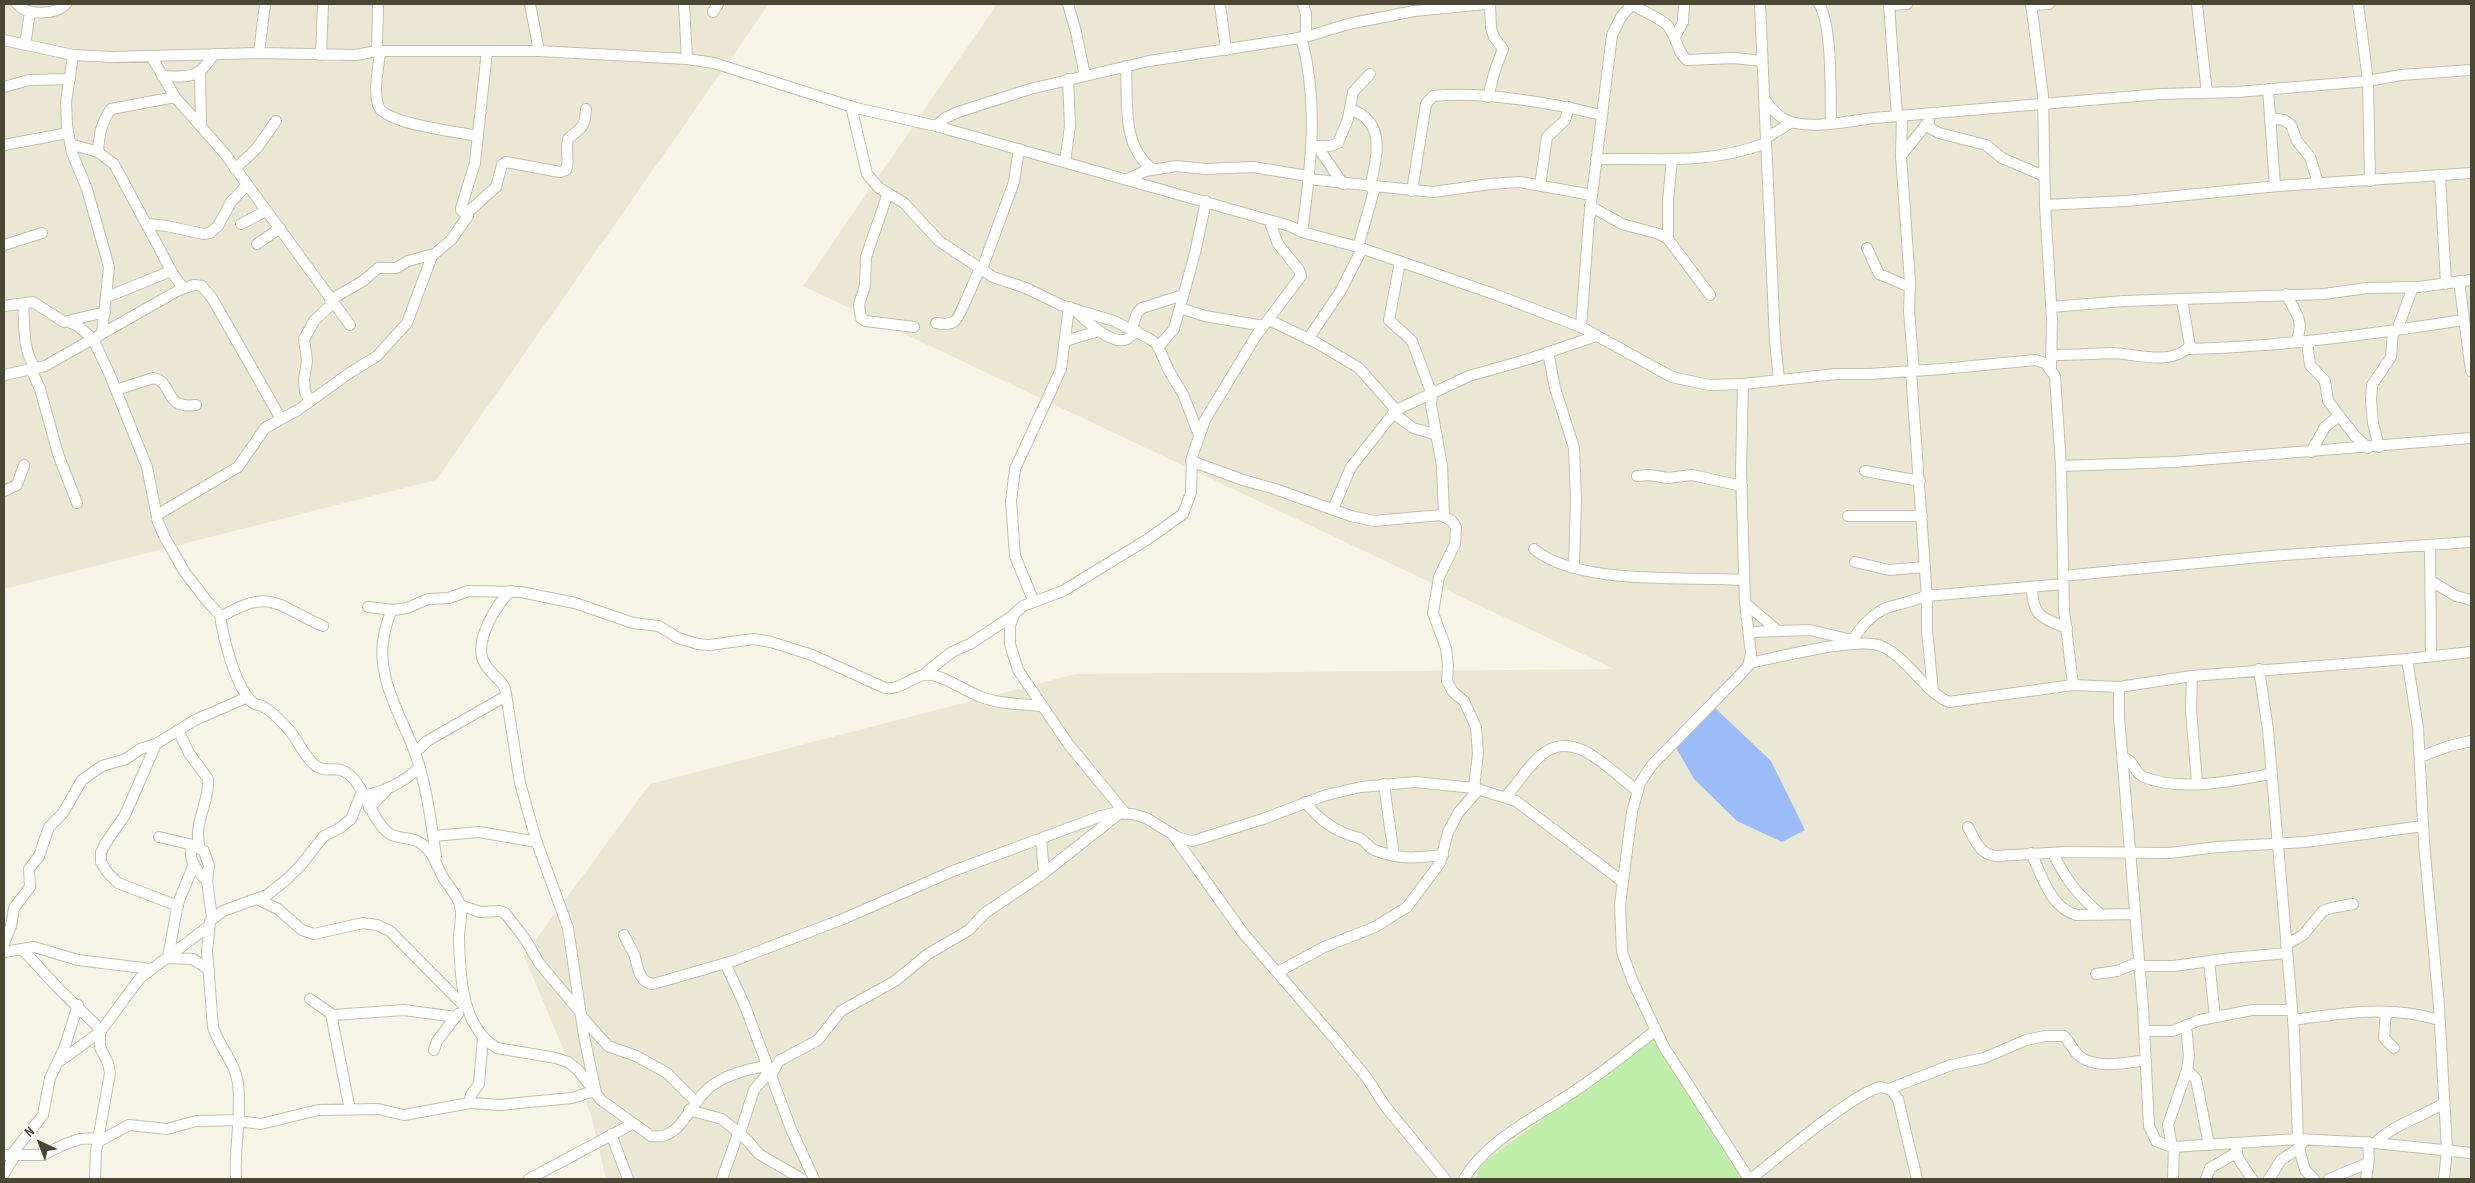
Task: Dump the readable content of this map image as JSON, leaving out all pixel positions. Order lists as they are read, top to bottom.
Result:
{
  "north": "top left"
}
